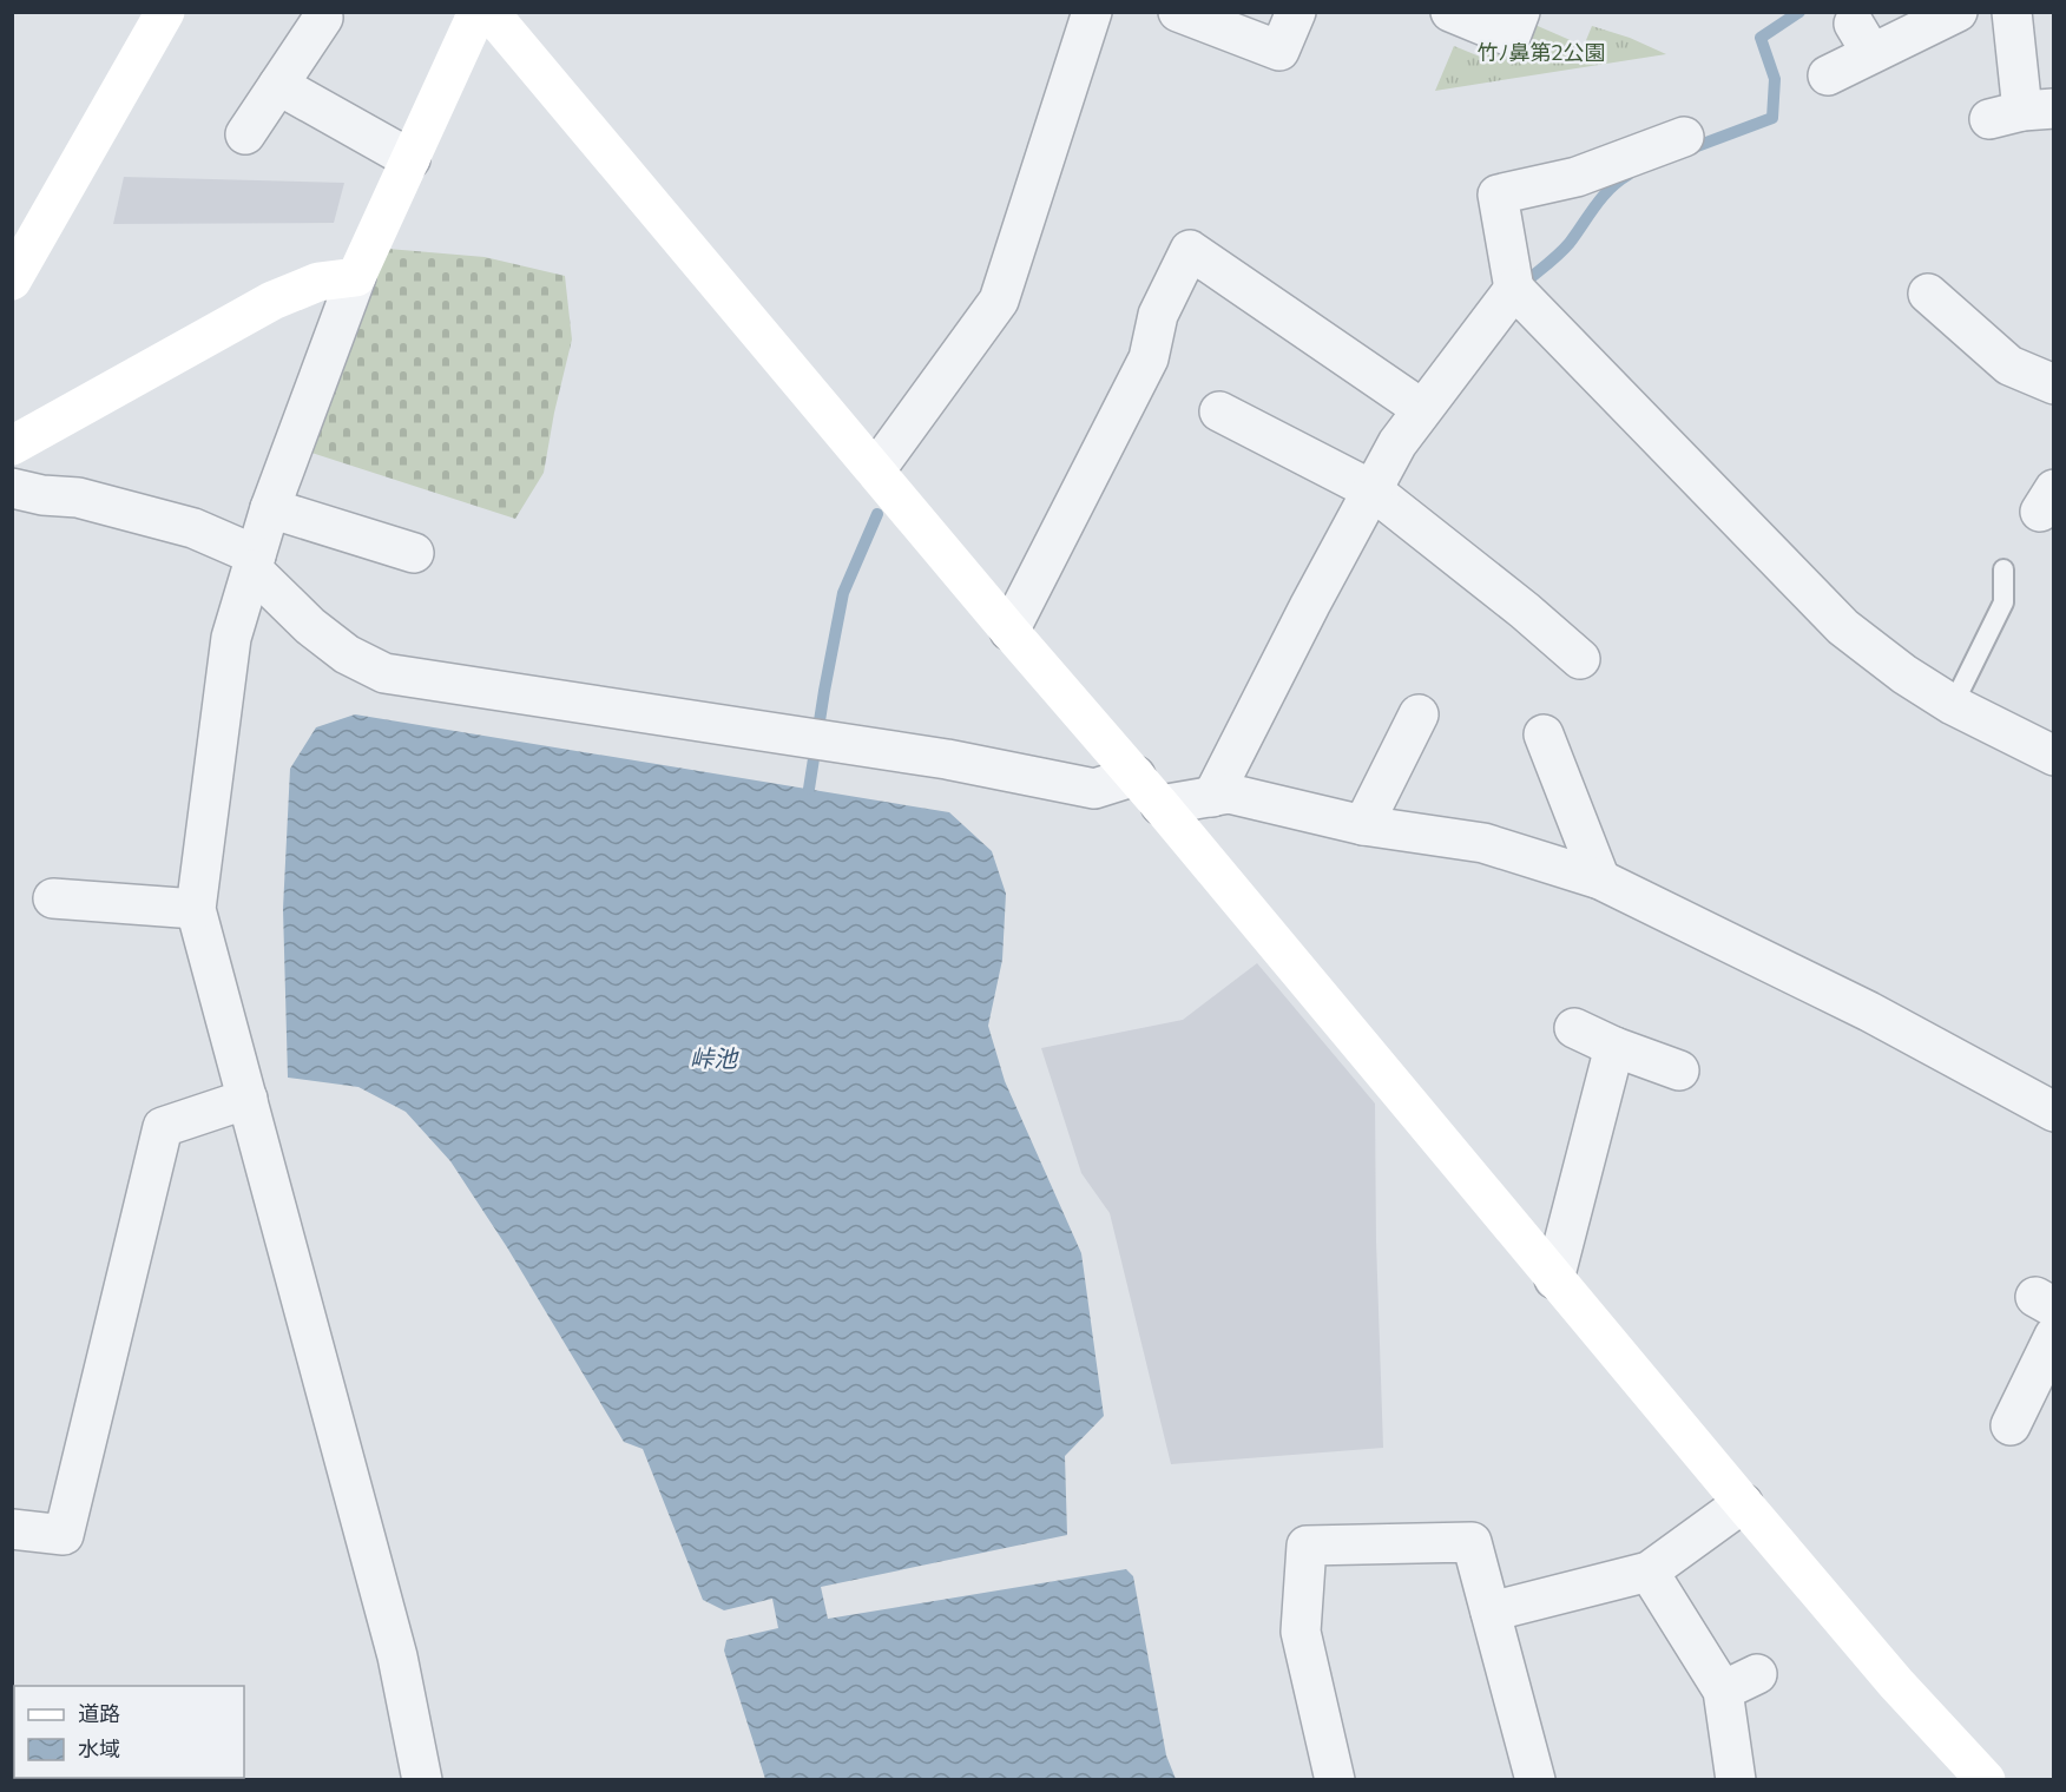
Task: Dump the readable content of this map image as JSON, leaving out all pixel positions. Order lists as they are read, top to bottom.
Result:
{
  "water": ["峠池"],
  "parks": ["竹ﾉ鼻第2公園"],
  "legend": ["道路", "水域"]
}
